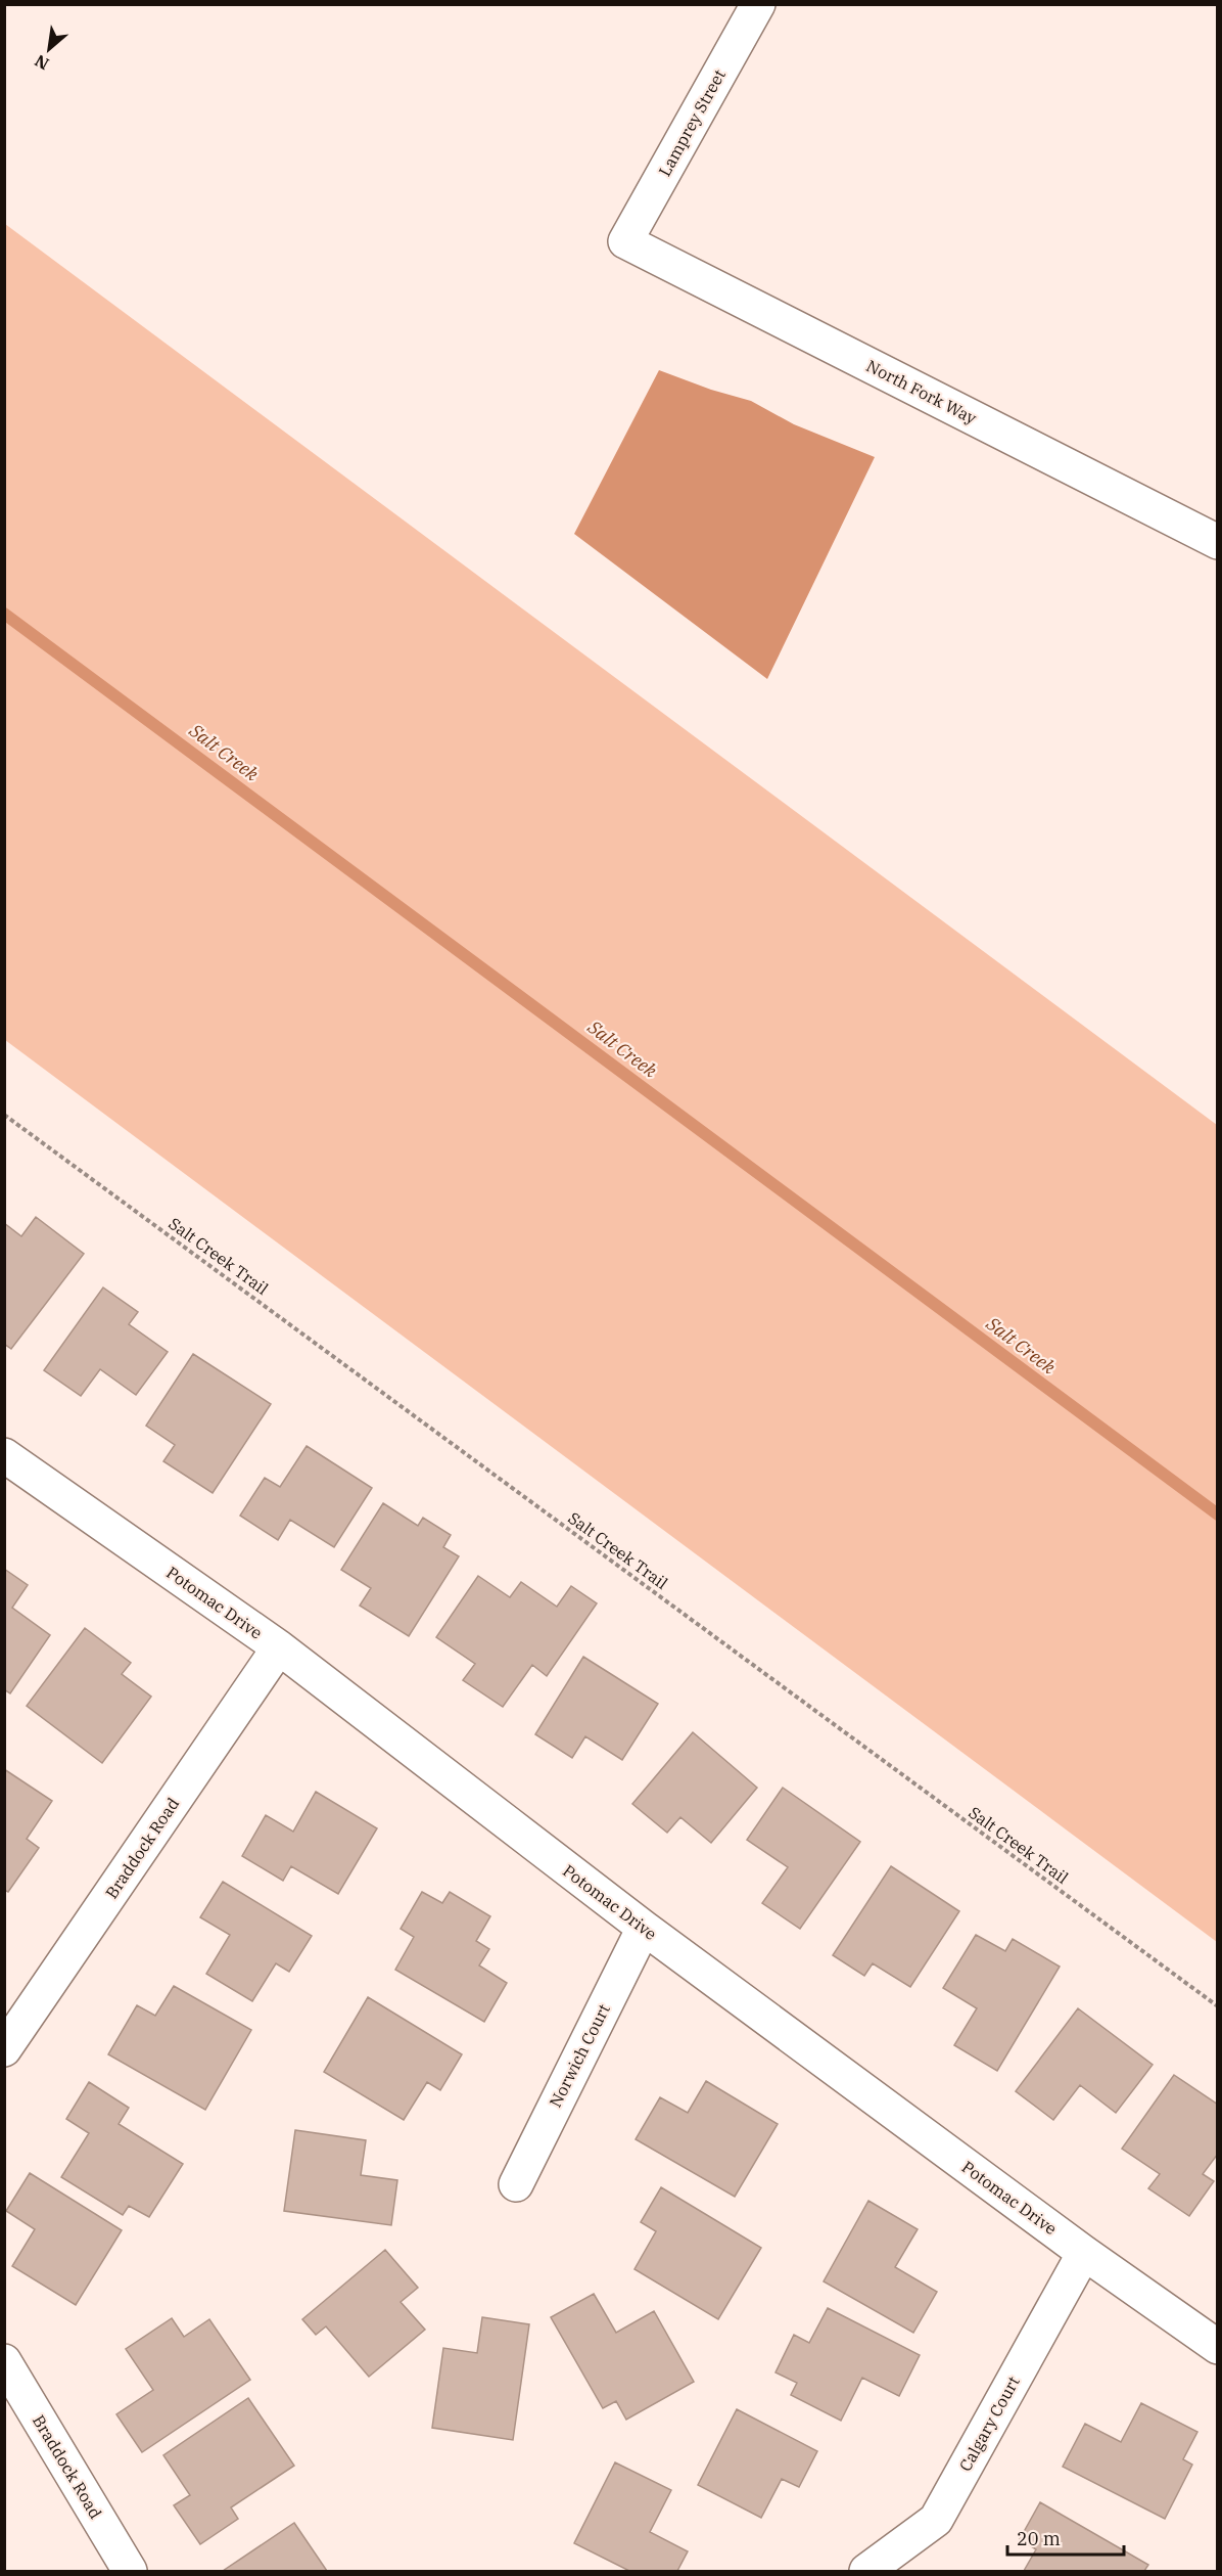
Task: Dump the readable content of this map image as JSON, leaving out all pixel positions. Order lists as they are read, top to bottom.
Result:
{
  "streets": {
    "street": [
      "Lamprey Street",
      "North Fork Way",
      "Potomac Drive",
      "Braddock Road",
      "Norwich Court",
      "Calgary Court"
    ],
    "path": ["Salt Creek Trail"]
  },
  "crossings": [
    ["Lamprey Street", "North Fork Way"],
    ["Potomac Drive", "Braddock Road"],
    ["Potomac Drive", "Norwich Court"],
    ["Potomac Drive", "Calgary Court"]
  ],
  "water": ["Salt Creek"],
  "scale_bar": "20 m",
  "north": "bottom left"
}
